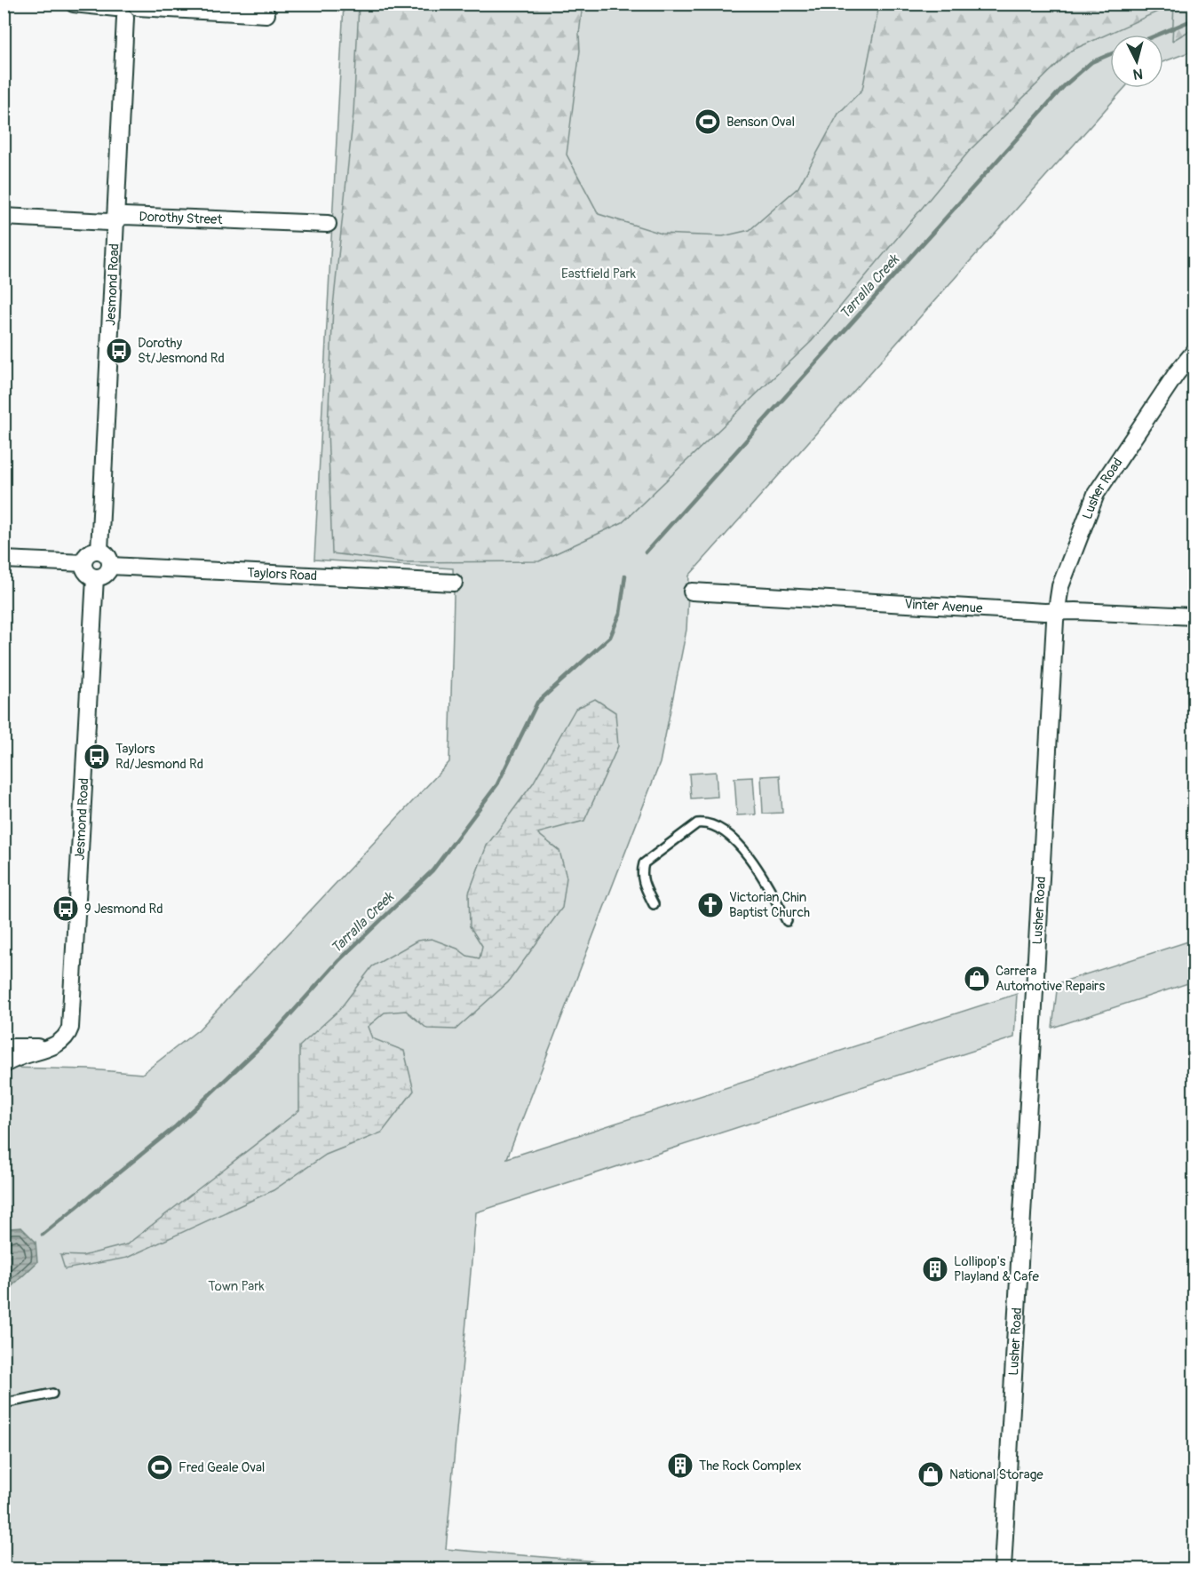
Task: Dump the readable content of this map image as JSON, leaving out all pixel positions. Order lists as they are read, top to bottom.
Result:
{
  "streets": {
    "street": [
      "Dorothy Street",
      "Jesmond Road",
      "Lusher Road",
      "Taylors Road",
      "Vinter Avenue"
    ]
  },
  "crossings": [
    ["Dorothy Street", "Jesmond Road"],
    ["Jesmond Road", "Taylors Road"],
    ["Lusher Road", "Vinter Avenue"]
  ],
  "water": ["Tarralla Creek"],
  "parks": ["Eastfield Park", "Town Park"],
  "places": {
    "sports": ["Benson Oval", "Fred Geale Oval"],
    "bus stop": ["Dorothy St/Jesmond Rd", "Taylors Rd/Jesmond Rd", "9 Jesmond Rd"],
    "church": ["Victorian Chin Baptist Church"],
    "shop": ["Carrera Automotive Repairs", "National Storage"],
    "building": ["Lollipop's Playland & Cafe", "The Rock Complex"]
  },
  "north": "bottom"
}
